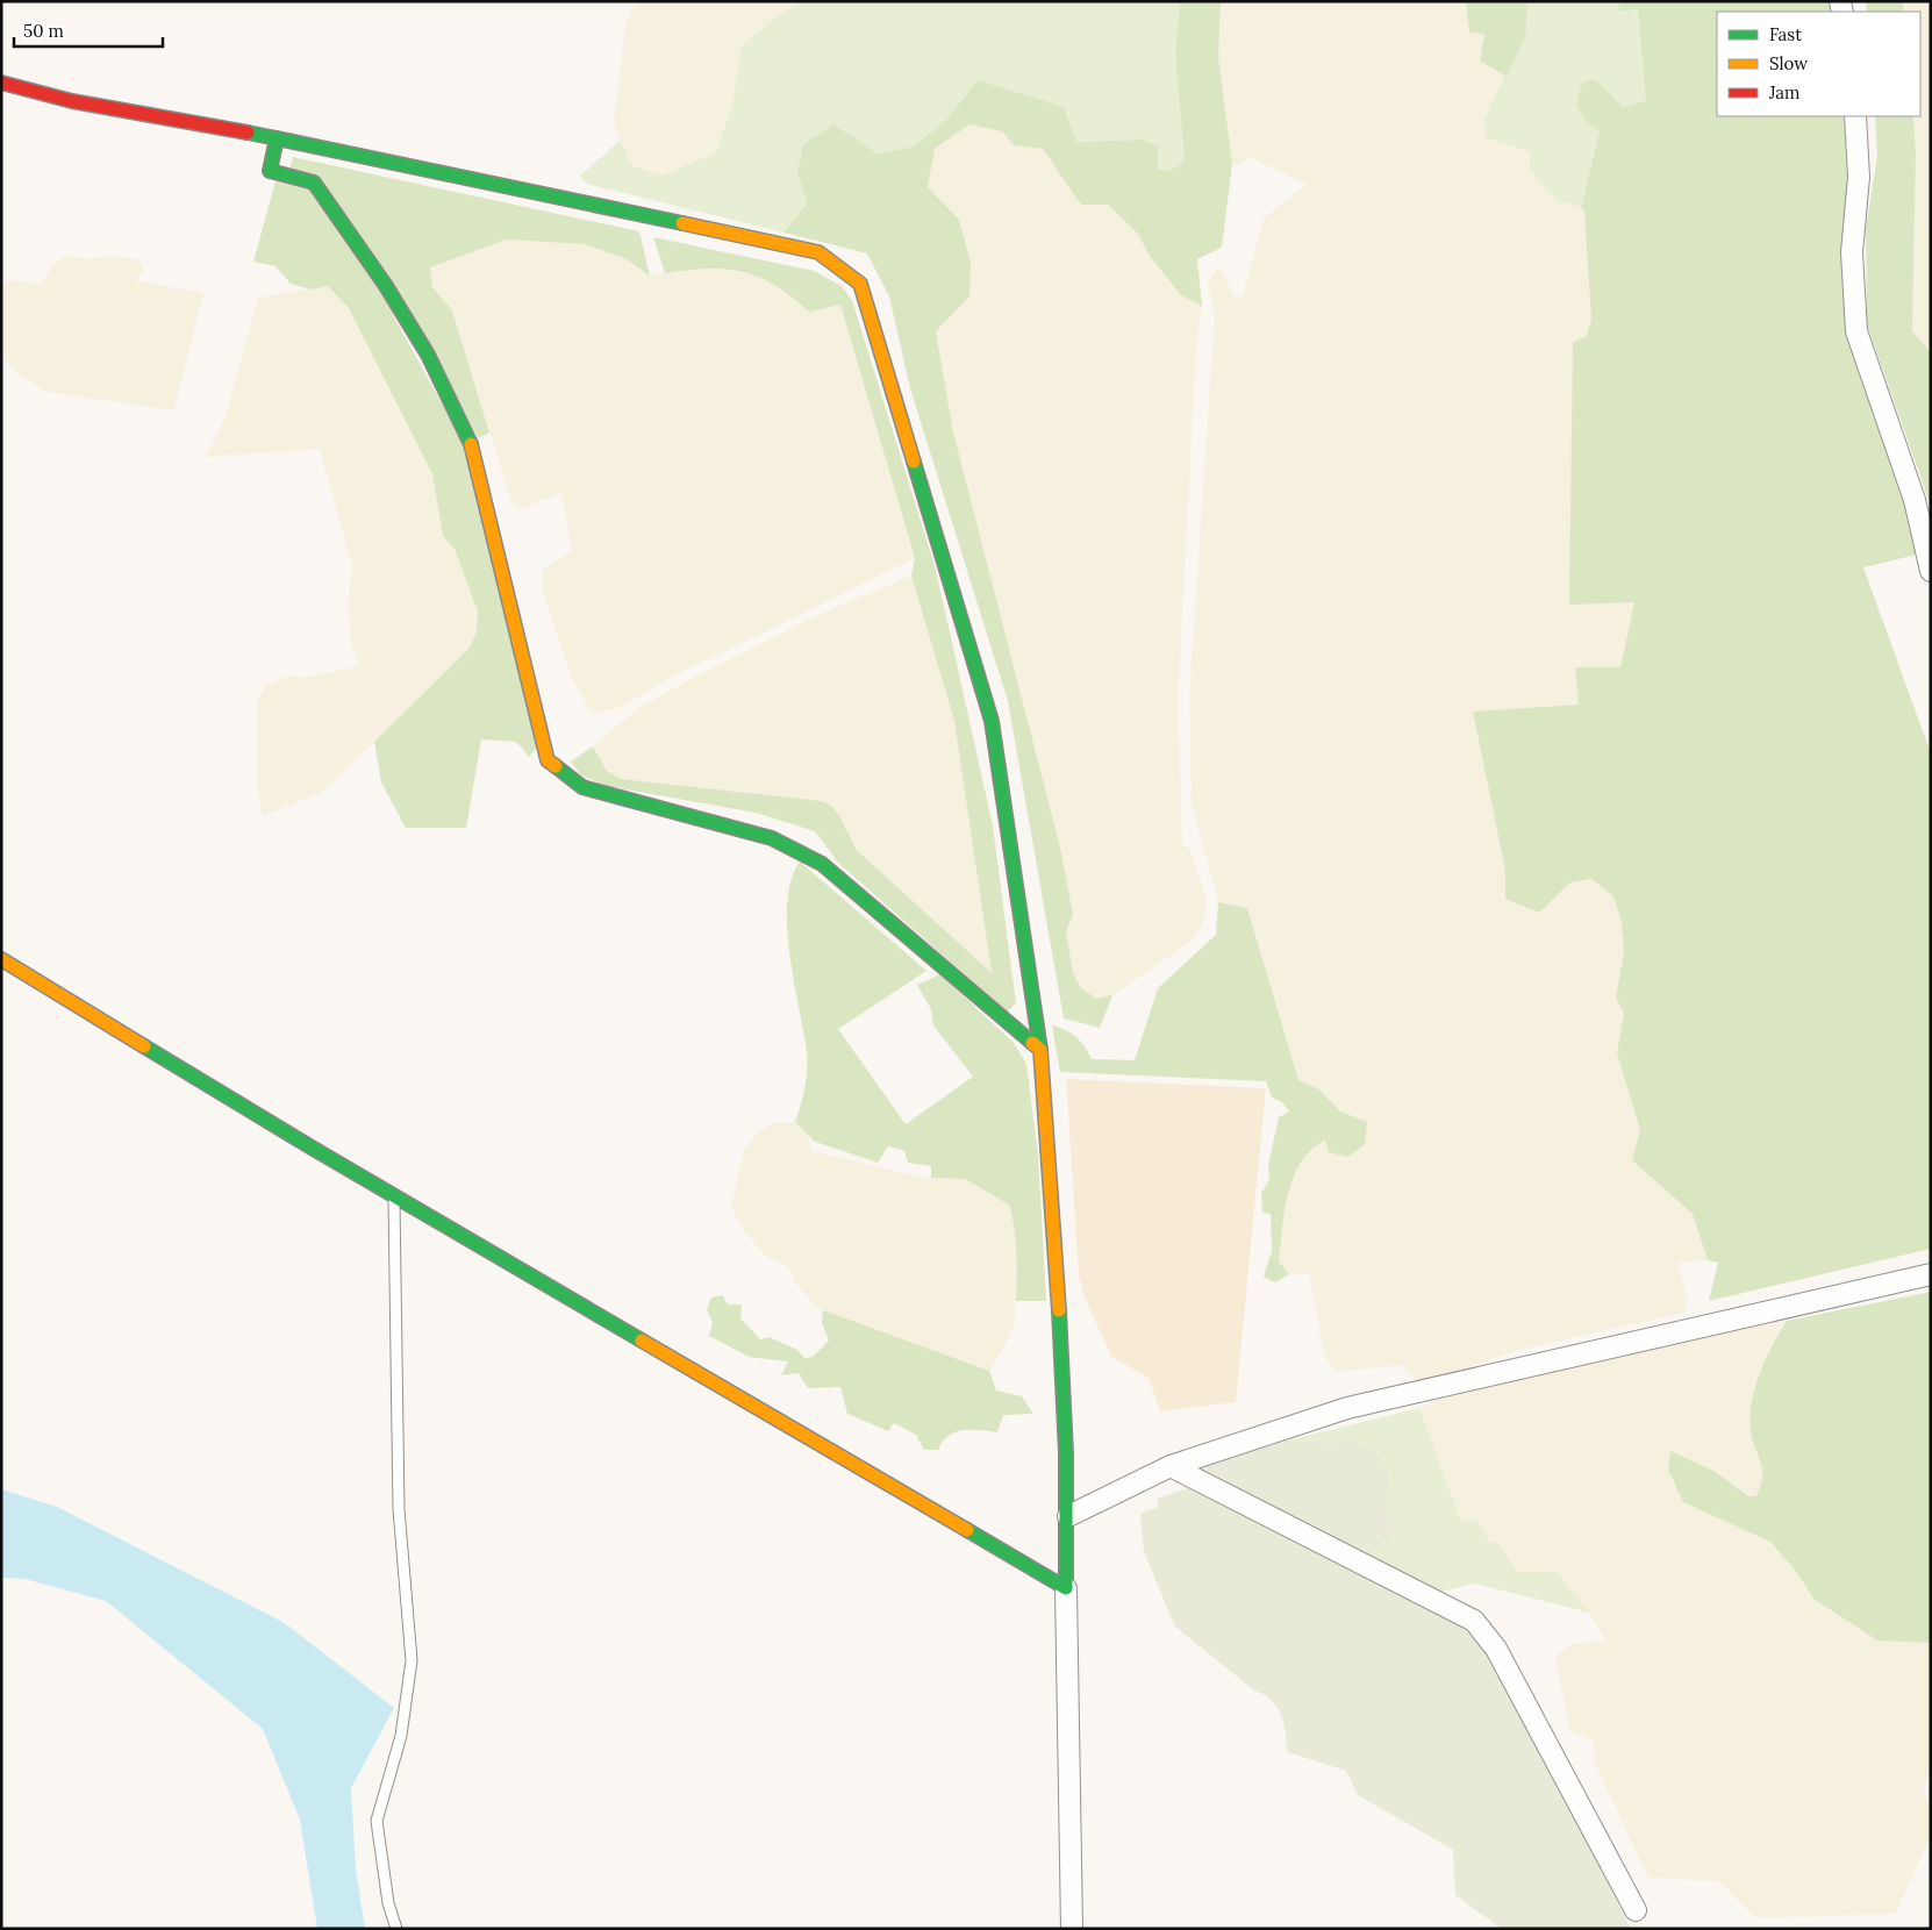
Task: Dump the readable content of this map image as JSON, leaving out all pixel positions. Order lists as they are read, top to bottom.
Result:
{
  "legend": ["Fast", "Slow", "Jam"],
  "scale_bar": "50 m"
}
